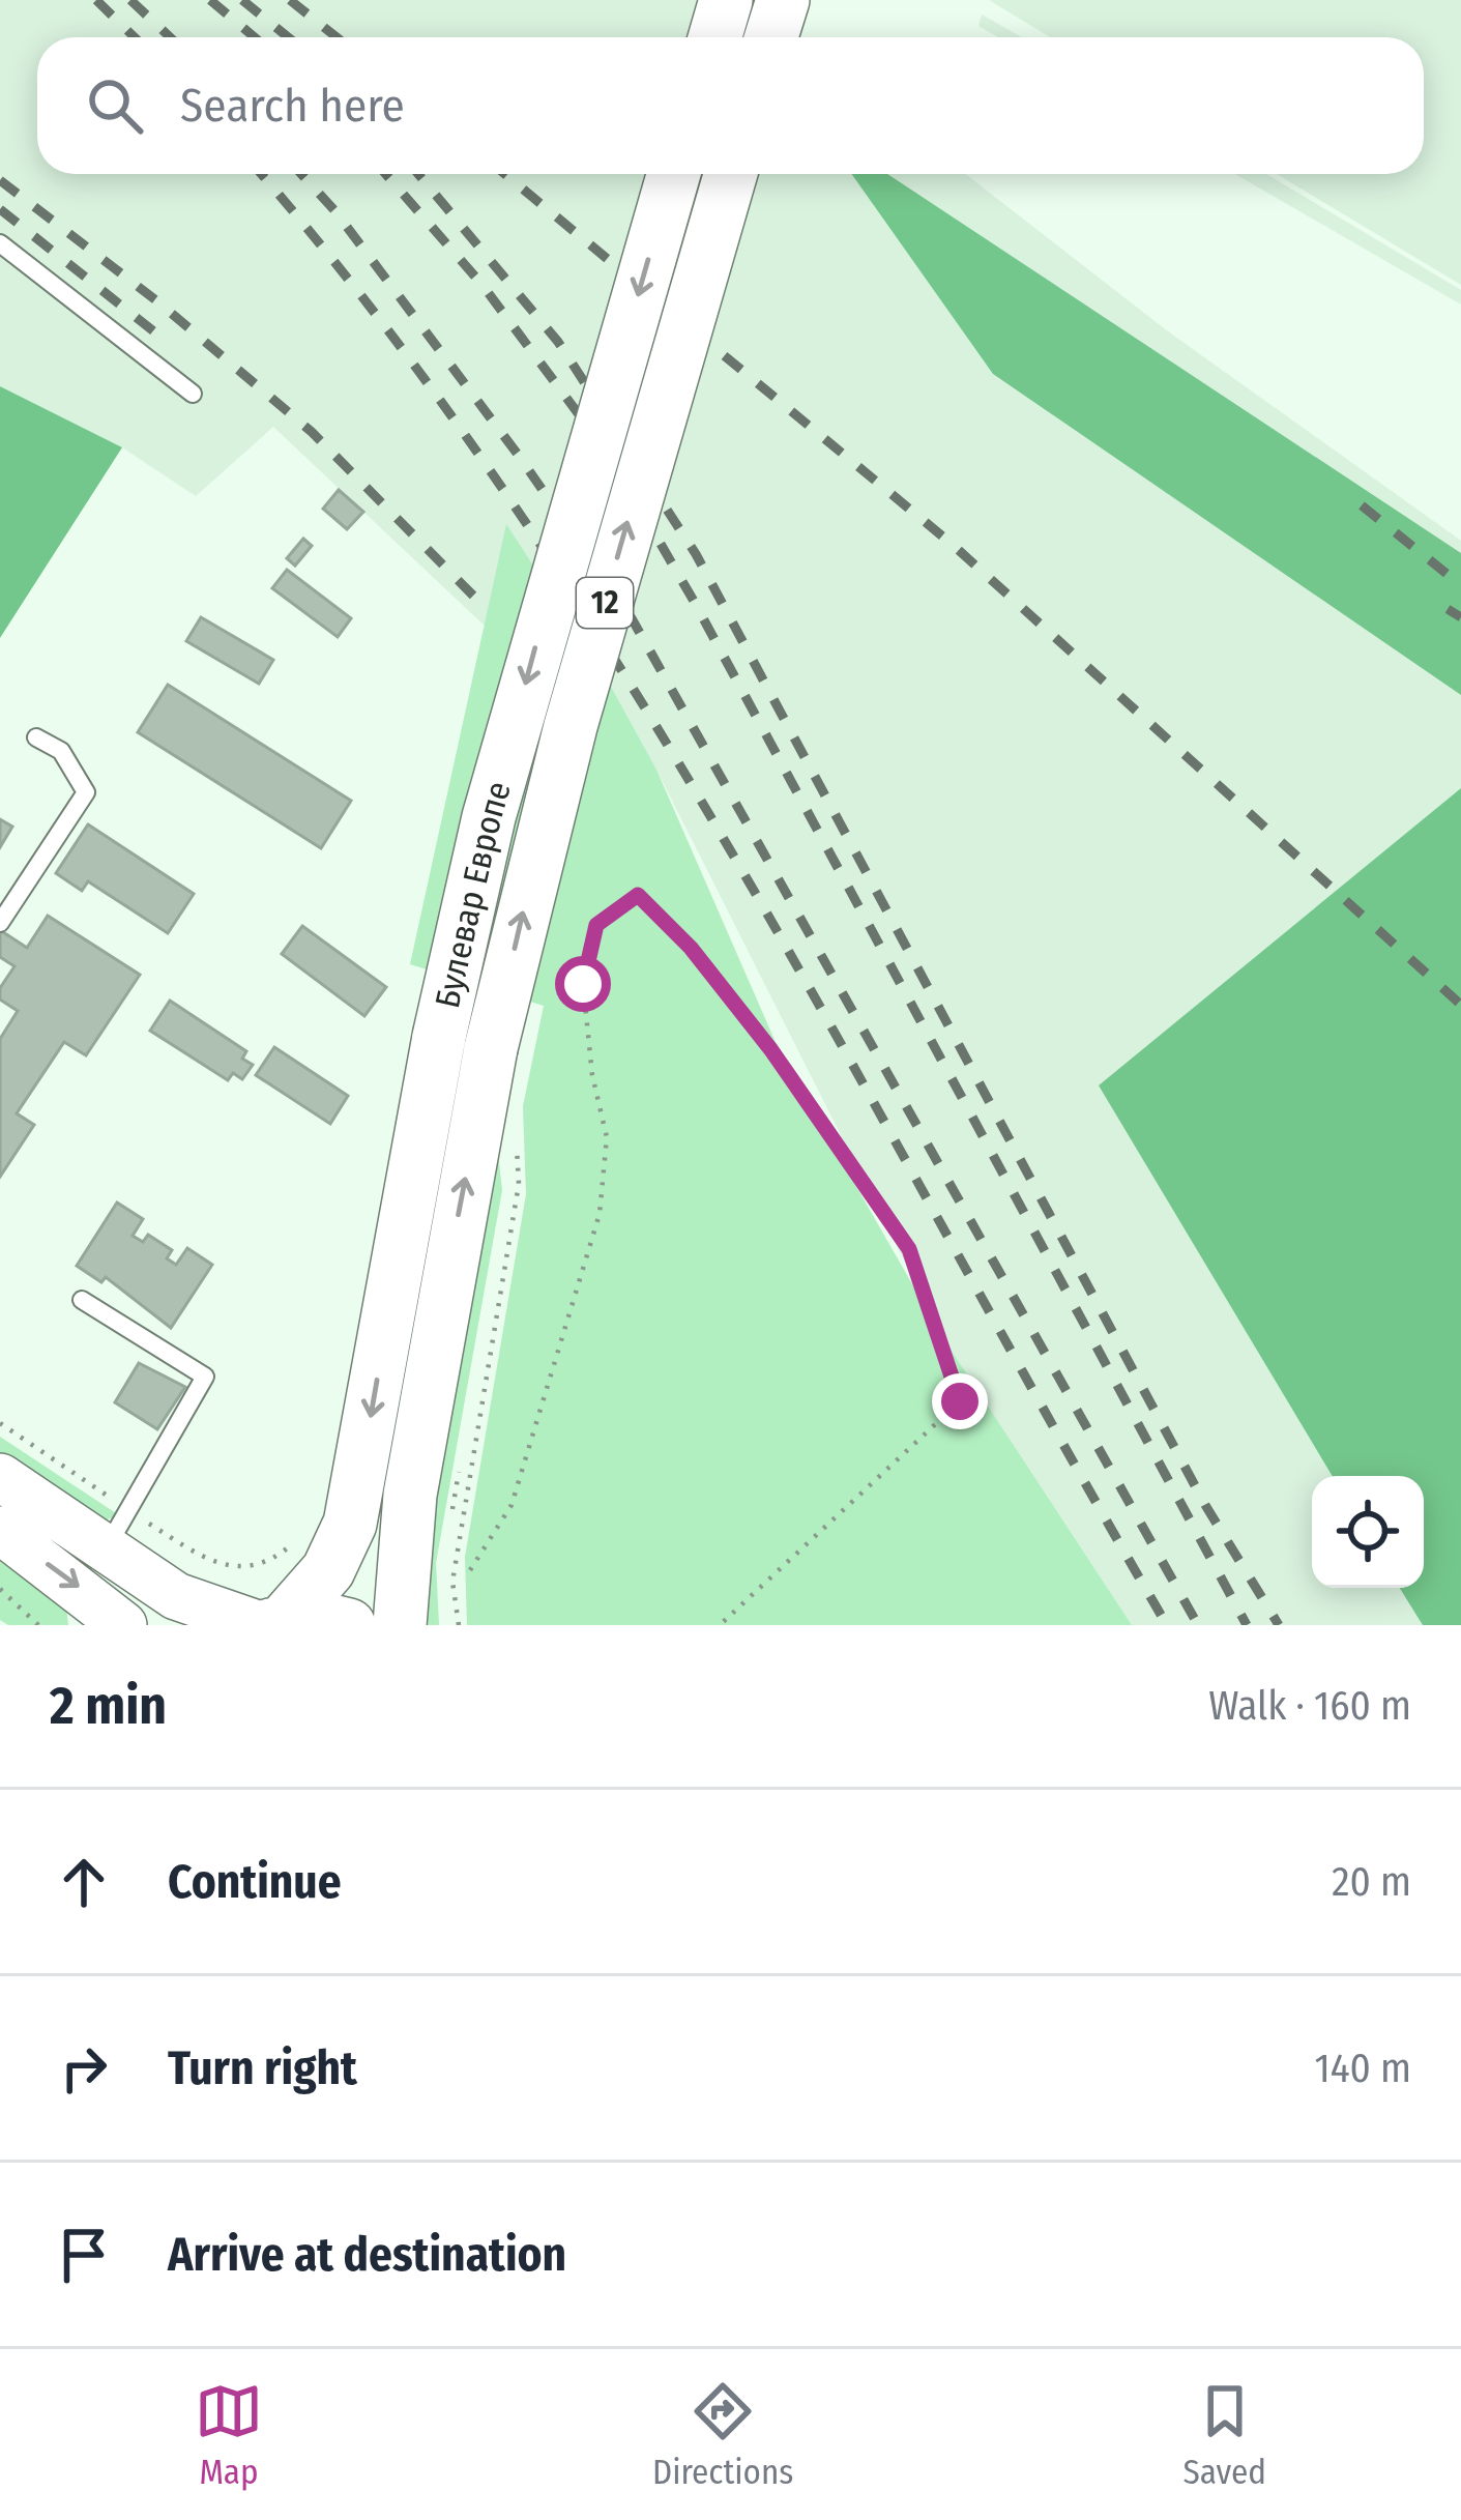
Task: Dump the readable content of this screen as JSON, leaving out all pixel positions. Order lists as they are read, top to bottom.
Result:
{
  "streets": {
    "main road": ["12", "Булевар Европе"]
  },
  "page": {
    "search": "Search here",
    "heading": ["2 min", "Walk · 160 m"],
    "list": [
      ["Continue", "20 m"],
      ["Turn right", "140 m"],
      "Arrive at destination"
    ],
    "nav": ["Map", "Directions", "Saved"]
  }
}
